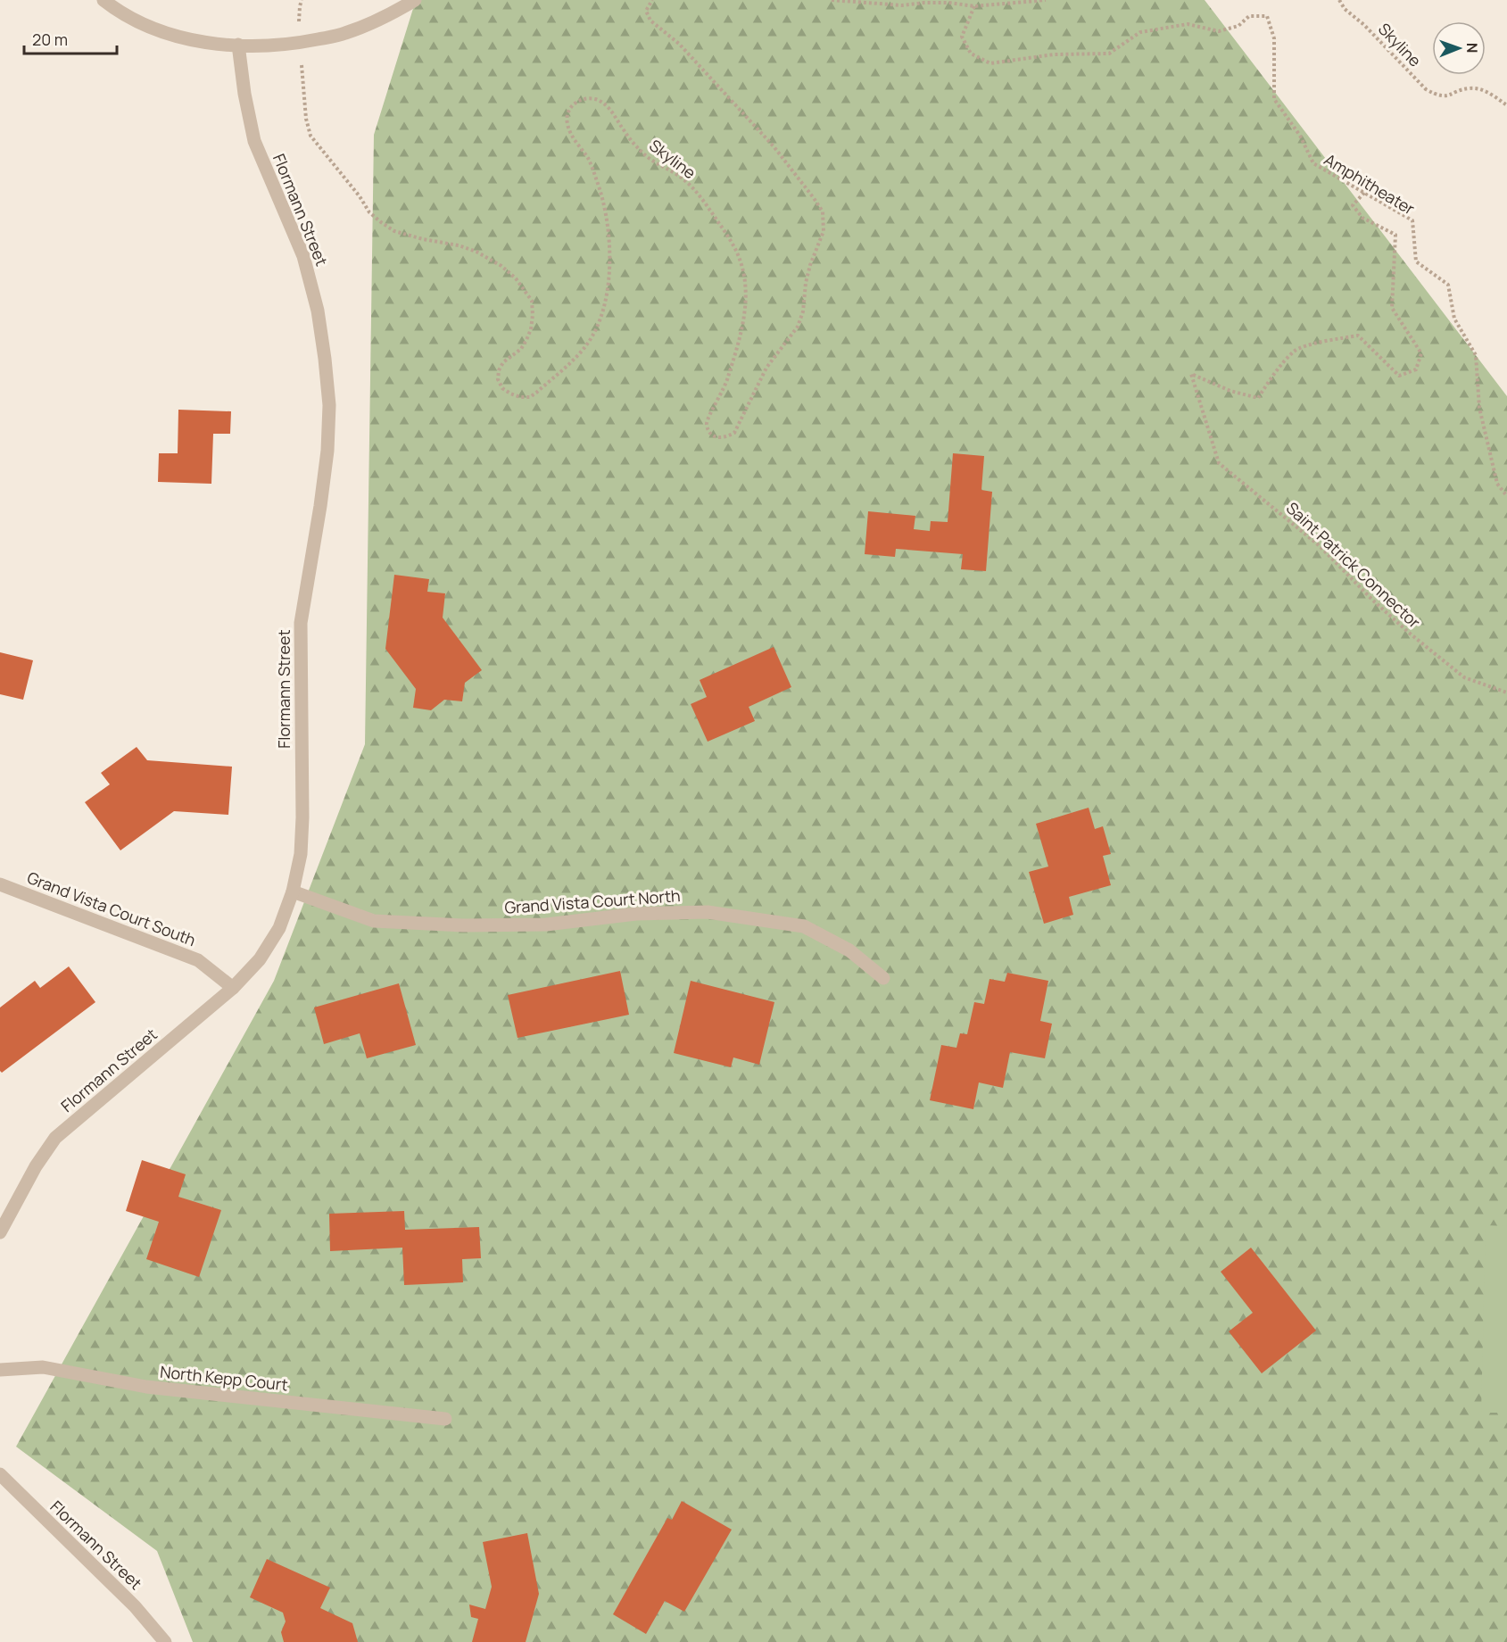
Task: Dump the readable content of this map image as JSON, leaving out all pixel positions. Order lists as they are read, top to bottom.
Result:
{
  "streets": {
    "street": [
      "Flormann Street",
      "Grand Vista Court North",
      "Grand Vista Court South",
      "North Kepp Court"
    ],
    "path": ["Skyline", "Amphitheater", "Saint Patrick Connector"]
  },
  "crossings": [
    ["Amphitheater", "Saint Patrick Connector"],
    ["Flormann Street", "Grand Vista Court North"],
    ["Flormann Street", "Grand Vista Court South"]
  ],
  "scale_bar": "20 m",
  "north": "right"
}
